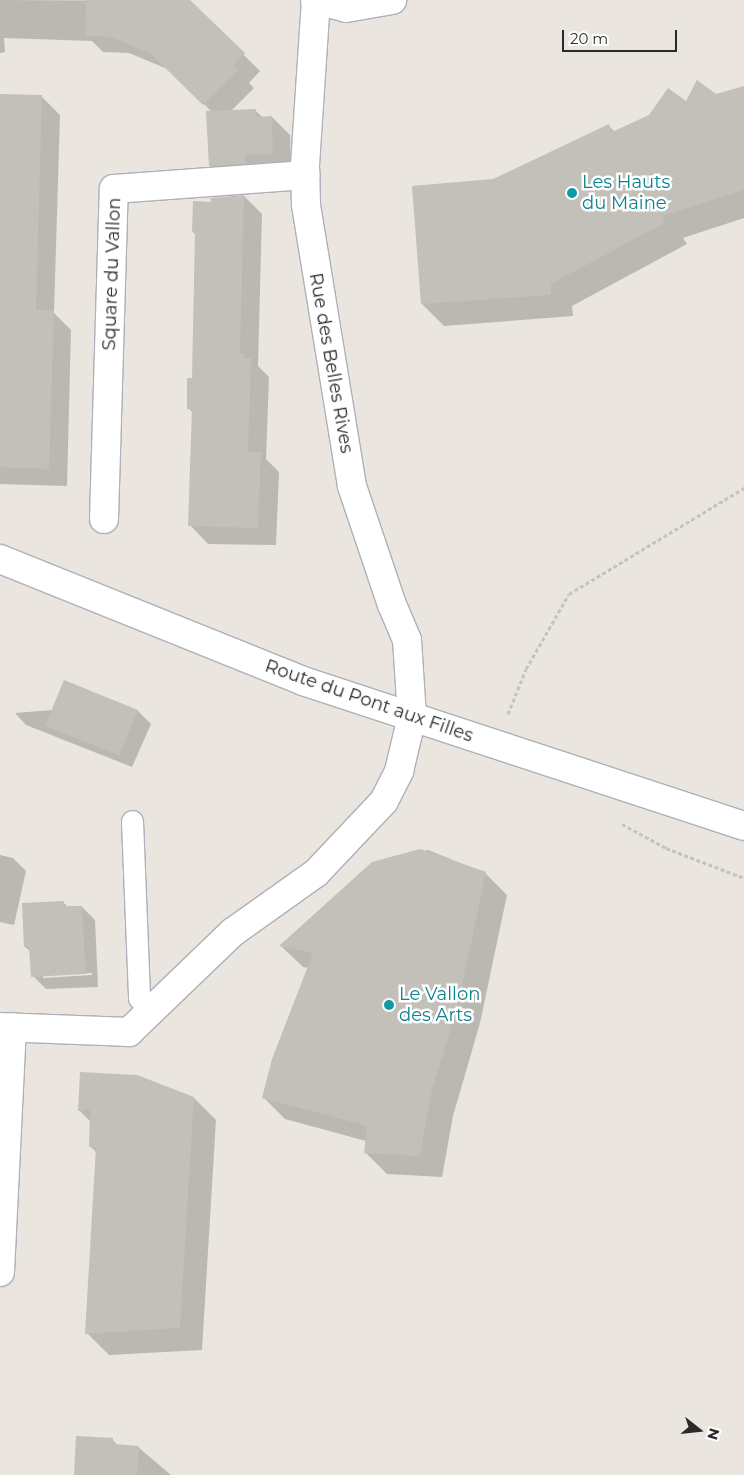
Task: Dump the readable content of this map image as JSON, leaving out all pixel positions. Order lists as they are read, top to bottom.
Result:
{
  "streets": {
    "street": ["Square du Vallon", "Rue des Belles Rives", "Route du Pont aux Filles"]
  },
  "crossings": [
    ["Square du Vallon", "Rue des Belles Rives"],
    ["Rue des Belles Rives", "Route du Pont aux Filles"]
  ],
  "places": ["Les Hauts du Maine", "Le Vallon des Arts"],
  "scale_bar": "20 m",
  "north": "right"
}
